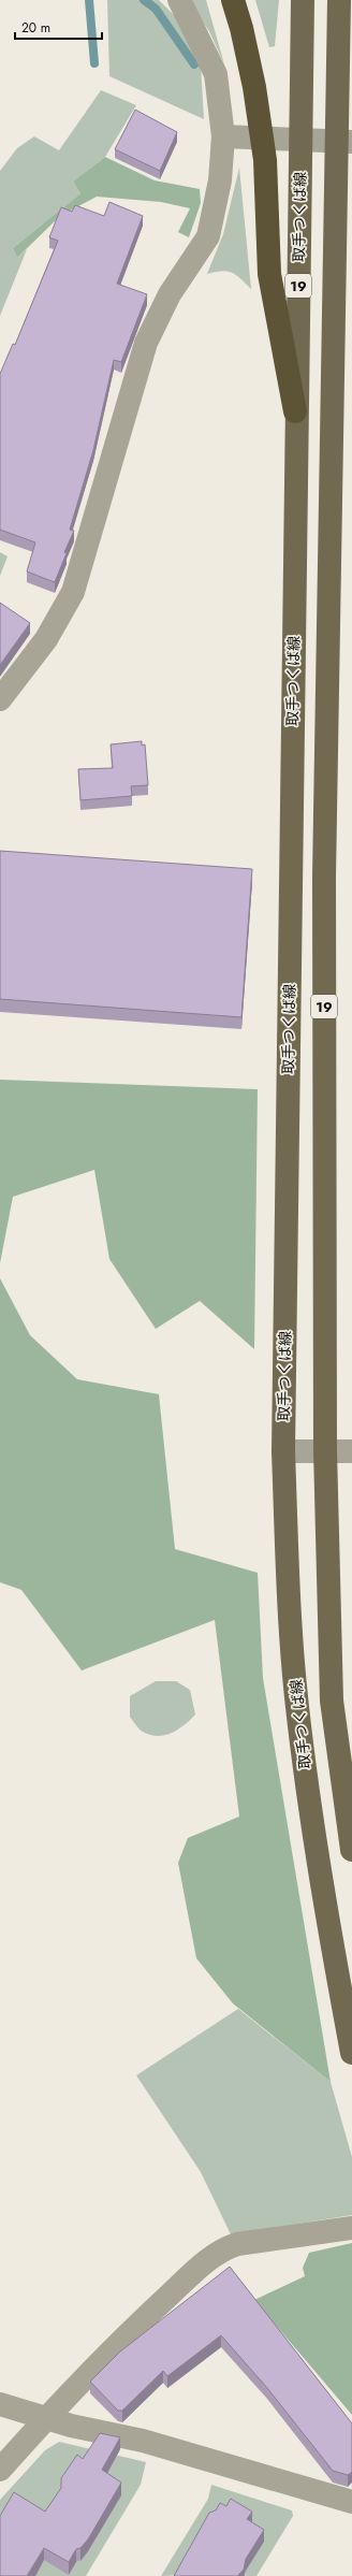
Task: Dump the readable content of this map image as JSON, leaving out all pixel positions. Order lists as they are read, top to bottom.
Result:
{
  "streets": {
    "main road": ["取手つくば線", "19"]
  },
  "scale_bar": "20 m"
}
